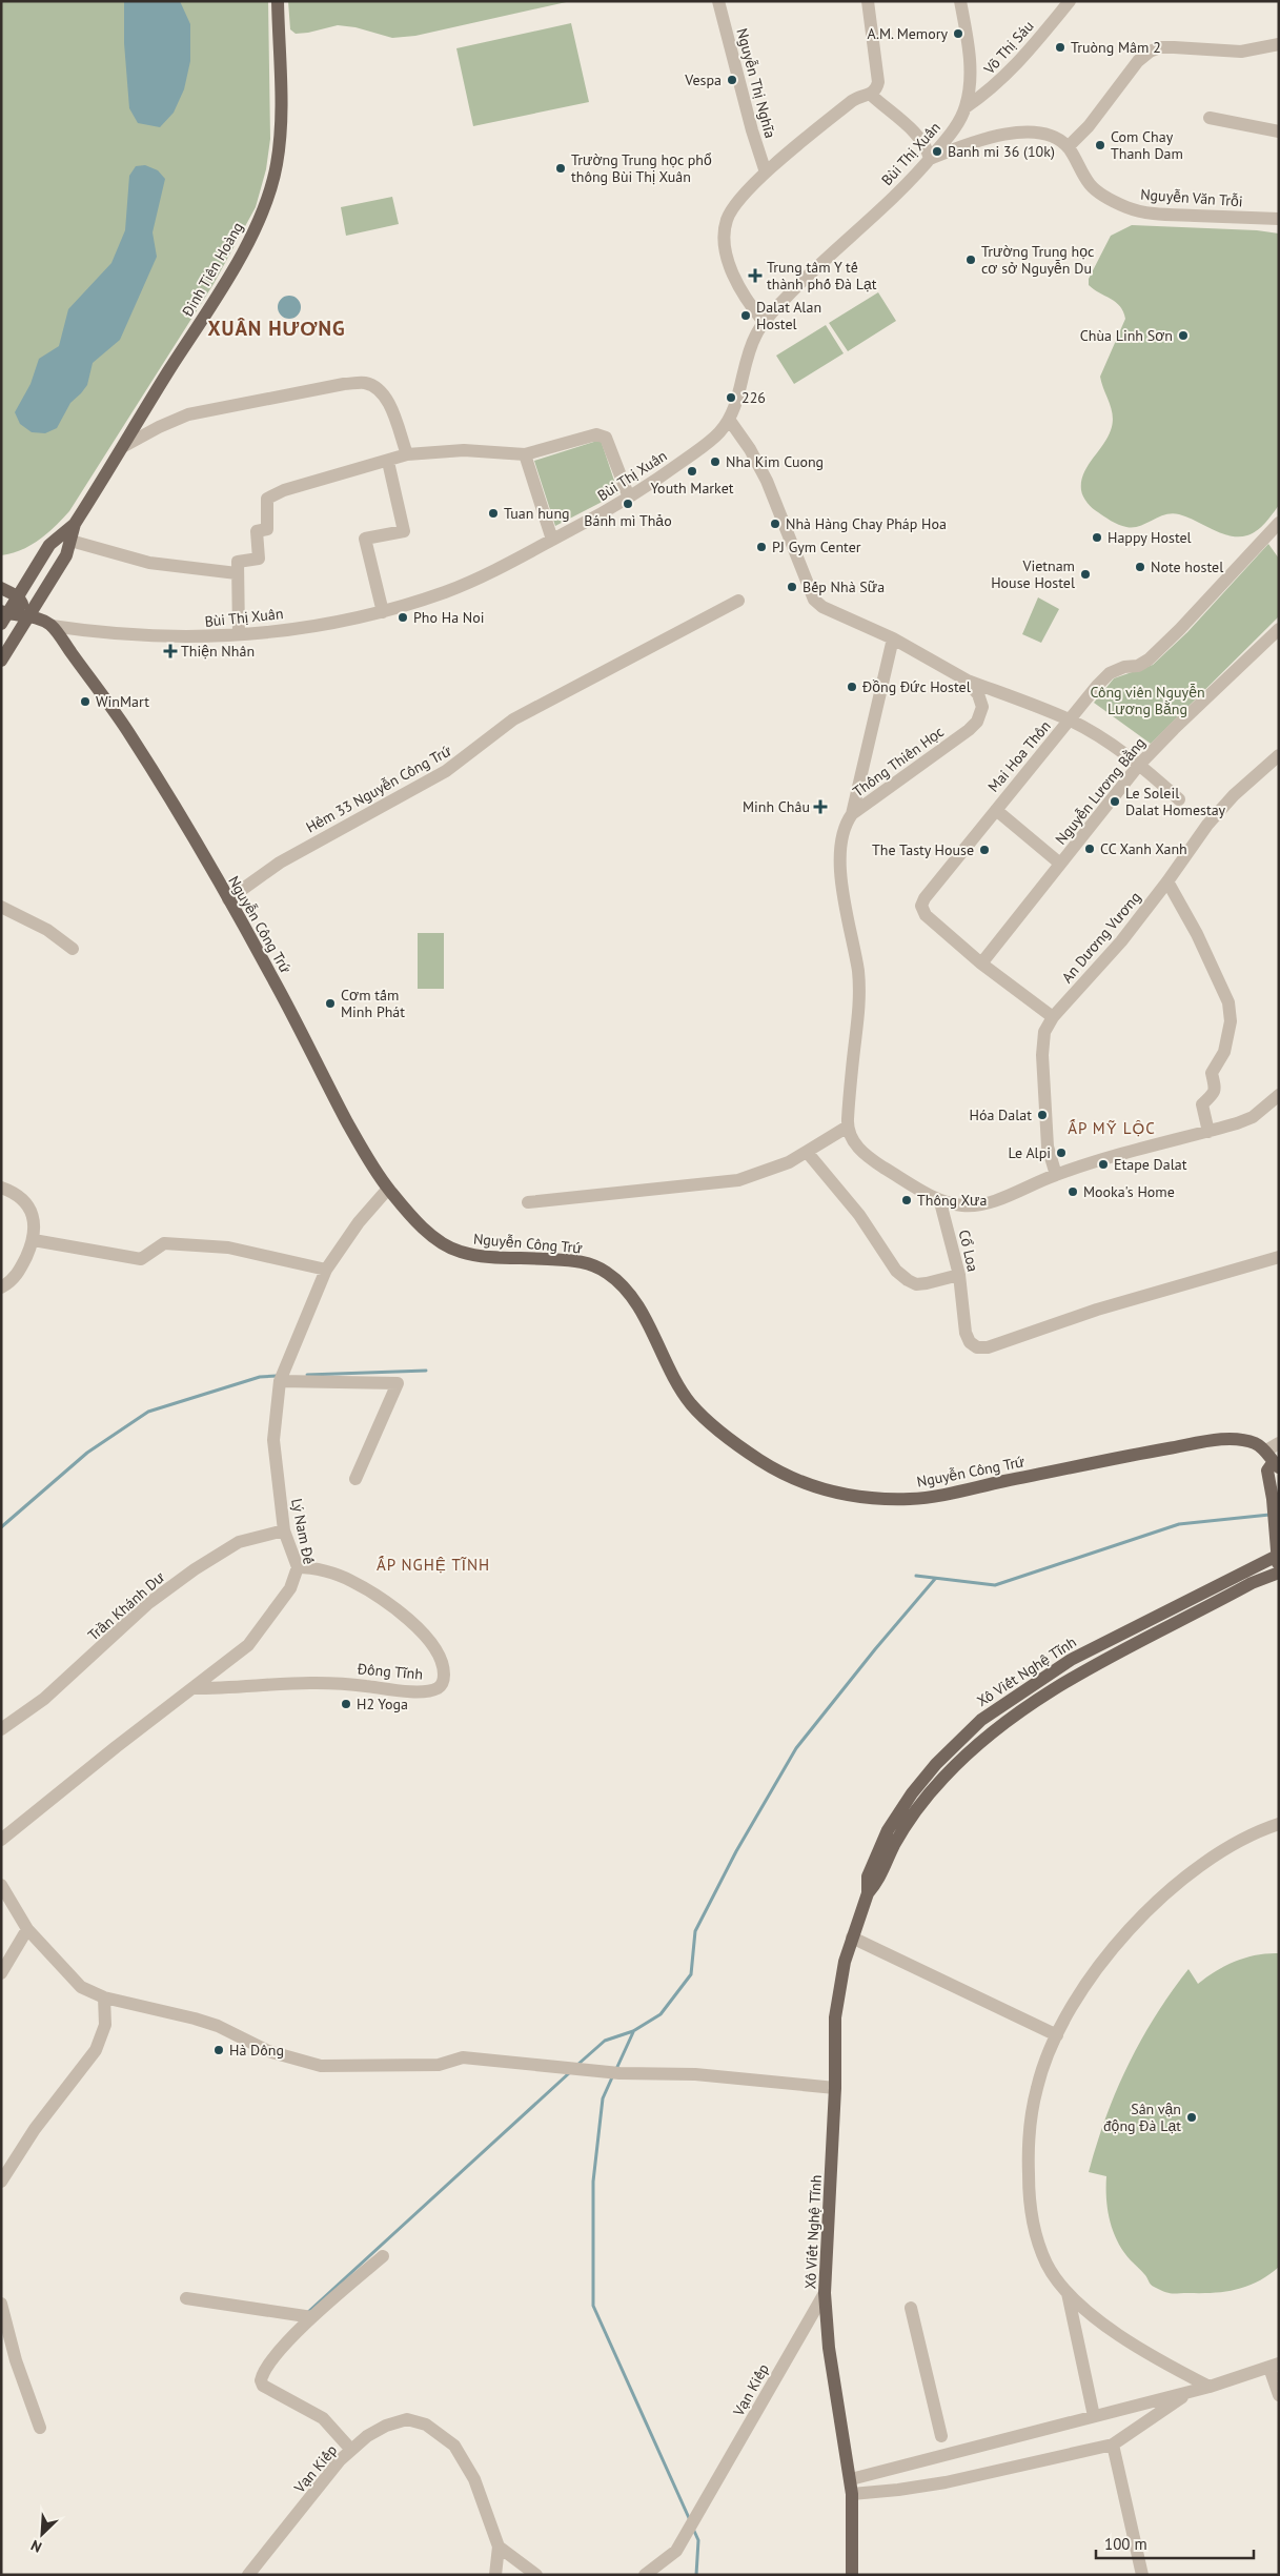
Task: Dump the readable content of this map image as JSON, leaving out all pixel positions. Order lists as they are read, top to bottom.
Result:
{
  "streets": {
    "main road": ["Đinh Tiên Hoàng", "Nguyễn Công Trứ", "Xô Viết Nghệ Tĩnh"],
    "street": [
      "Võ Thị Sáu",
      "Nguyễn Thị Nghĩa",
      "Bùi Thị Xuân",
      "Nguyễn Văn Trỗi",
      "Mai Hoa Thôn",
      "Thông Thiên Học",
      "Hẻm 33 Nguyễn Công Trứ",
      "Nguyễn Lương Bằng",
      "An Dương Vương",
      "Cổ Loa",
      "Lý Nam Đế",
      "Trần Khánh Dư",
      "Đông Tĩnh",
      "Vạn Kiếp"
    ]
  },
  "crossings": [
    ["Võ Thị Sáu", "Bùi Thị Xuân"],
    ["Nguyễn Thị Nghĩa", "Bùi Thị Xuân"],
    ["Bùi Thị Xuân", "Nguyễn Văn Trỗi"],
    ["Bùi Thị Xuân", "Thông Thiên Học"],
    ["Bùi Thị Xuân", "Nguyễn Công Trứ"],
    ["Mai Hoa Thôn", "Nguyễn Lương Bằng"],
    ["Mai Hoa Thôn", "An Dương Vương"],
    ["Hẻm 33 Nguyễn Công Trứ", "Nguyễn Công Trứ"],
    ["Nguyễn Công Trứ", "Lý Nam Đế"],
    ["Lý Nam Đế", "Trần Khánh Dư"],
    ["Lý Nam Đế", "Đông Tĩnh"],
    ["Xô Viết Nghệ Tĩnh", "Vạn Kiếp"]
  ],
  "districts": ["XUÂN HƯƠNG", "ẤP MỸ LỘC", "ẤP NGHỆ TĨNH"],
  "parks": ["Công viên Nguyễn Lương Bằng"],
  "places": {
    "other": [
      "A.M. Memory",
      "Truòng Mâm 2",
      "Vespa",
      "Com Chay Thanh Dam",
      "Banh mi 36 (10k)",
      "Trường Trung học phổ thông Bùi Thị Xuân",
      "Trường Trung học cơ sở Nguyễn Du",
      "Dalat Alan Hostel",
      "Chùa Linh Sơn",
      "226",
      "Nha Kim Cuong",
      "Youth Market",
      "Bánh mì Thảo",
      "Tuan hung",
      "Nhà Hàng Chay Pháp Hoa",
      "Happy Hostel",
      "PJ Gym Center",
      "Note hostel",
      "Vietnam House Hostel",
      "Bếp Nhà Sữa",
      "Pho Ha Noi",
      "Đồng Đức Hostel",
      "WinMart",
      "Le Soleil Dalat Homestay",
      "CC Xanh Xanh",
      "The Tasty House",
      "Cơm tấm Minh Phát",
      "Hóa Dalat",
      "Le Alpi",
      "Etape Dalat",
      "Mooka's Home",
      "Thông Xưa",
      "H2 Yoga",
      "Hà Dông",
      "Sân vận động Đà Lạt"
    ],
    "health": ["Trung tâm Y tế thành phố Đà Lạt", "Thiện Nhân", "Minh Châu"]
  },
  "scale_bar": "100 m",
  "north": "bottom left"
}
